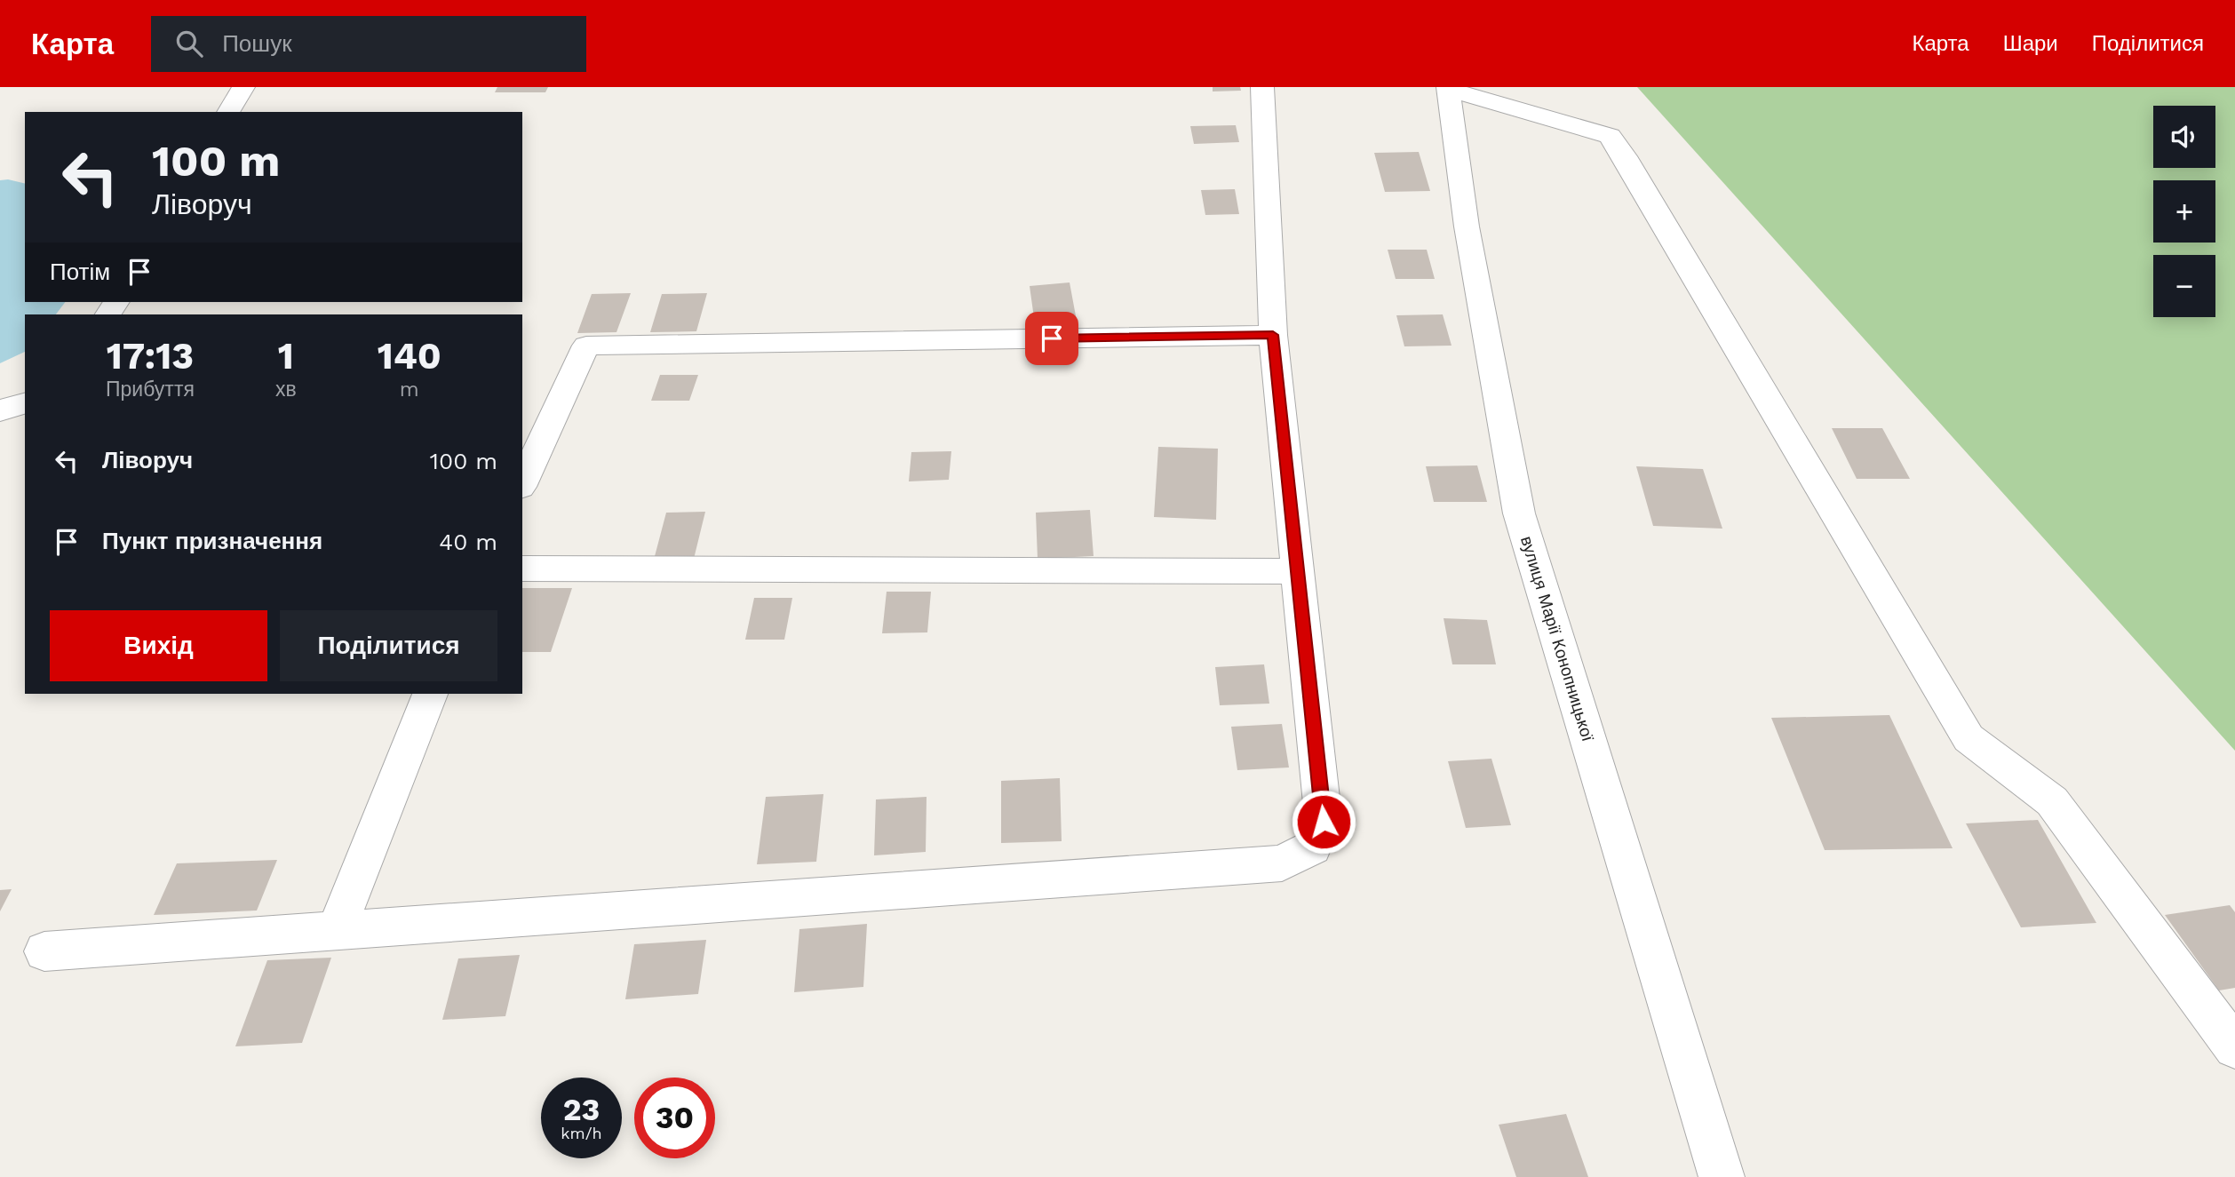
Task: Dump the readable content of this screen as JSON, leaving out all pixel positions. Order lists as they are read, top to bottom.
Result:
{
  "streets": {
    "street": ["вулиця Марії Конопницької"]
  },
  "page": {
    "header": "Карта",
    "search": "Пошук",
    "nav": ["Карта", "Шари", "Поділитися"],
    "map_buttons": ["+", "−"],
    "turn": ["100 m", "Ліворуч"],
    "then": "Потім",
    "eta": [
      "17:13",
      "Прибуття",
      "1",
      "хв",
      "140",
      "m"
    ],
    "list": [
      {
        "name": "Ліворуч",
        "value": "100 m"
      },
      {
        "name": "Пункт призначення",
        "value": "40 m"
      }
    ],
    "buttons": ["Вихід", "Поділитися"],
    "speed": "23 km/h",
    "limit": "30"
  }
}
